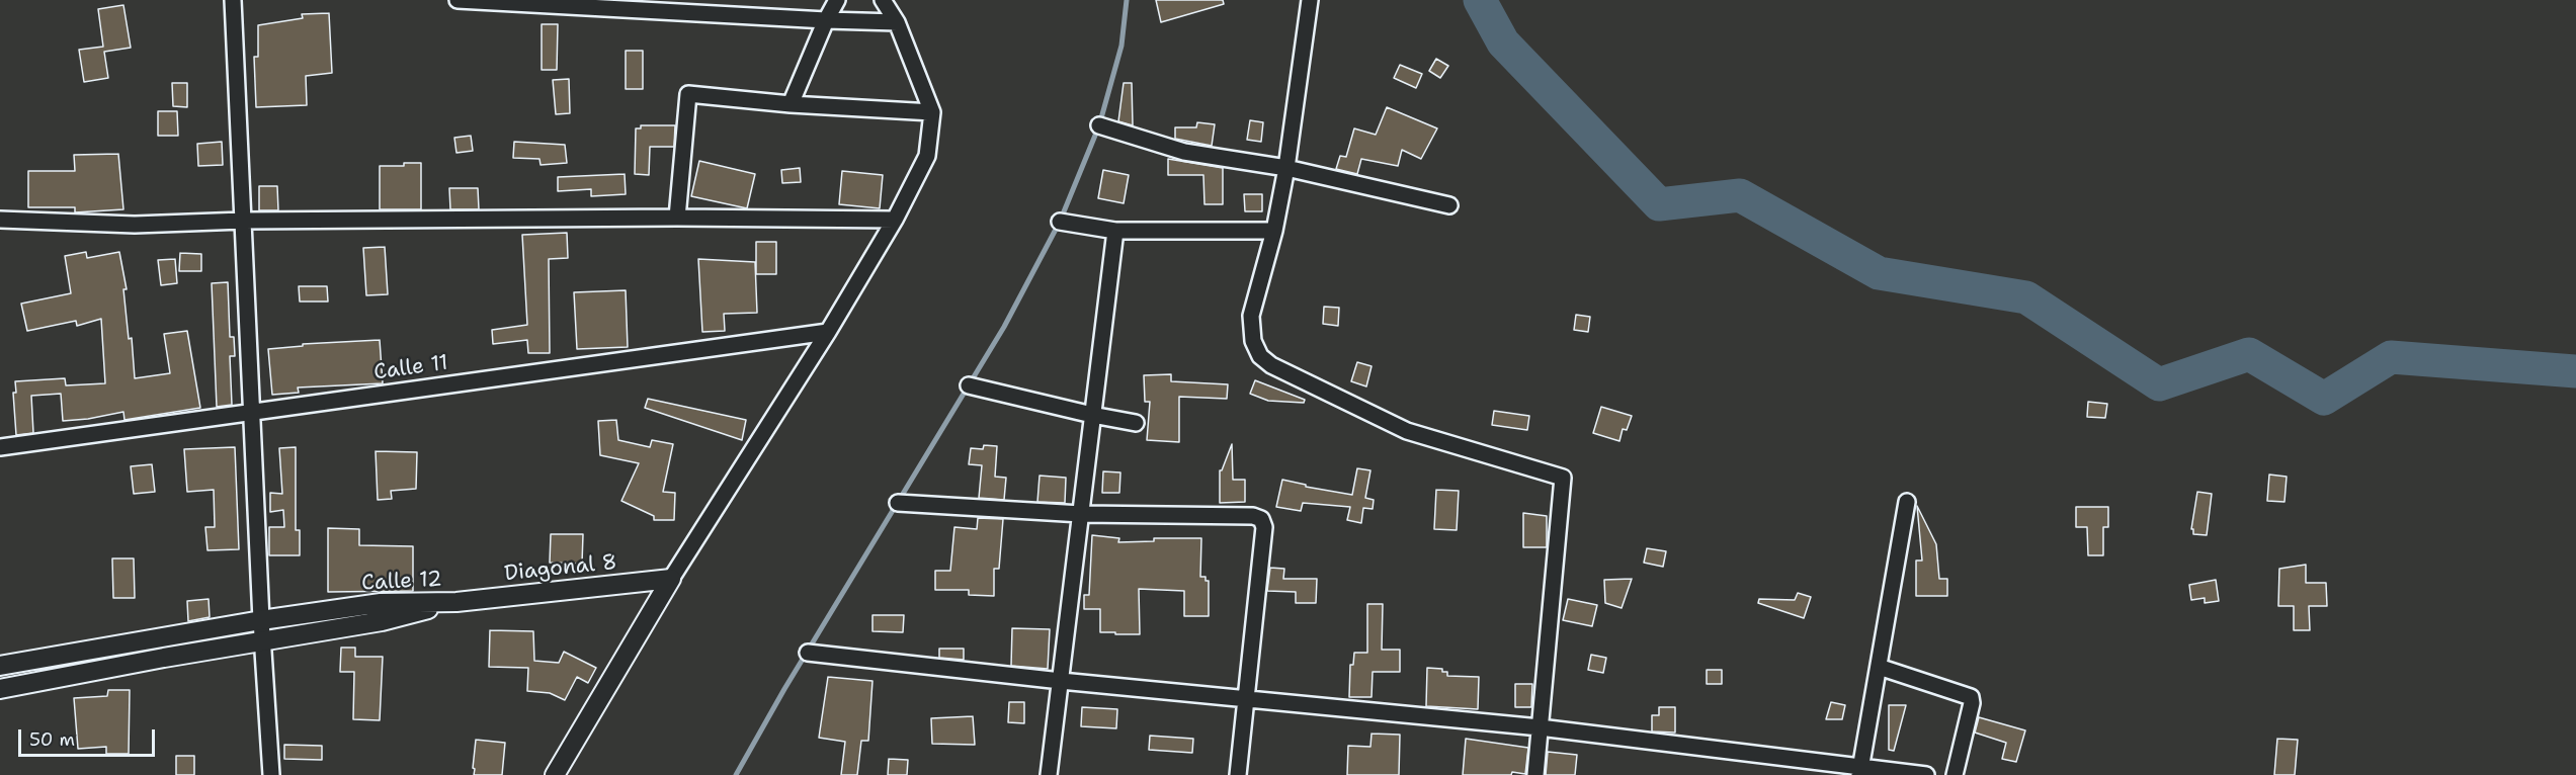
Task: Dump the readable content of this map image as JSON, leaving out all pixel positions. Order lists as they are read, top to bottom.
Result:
{
  "streets": {
    "street": ["Calle 11", "Diagonal 8", "Calle 12"]
  },
  "crossings": [
    ["Diagonal 8", "Calle 12"]
  ],
  "scale_bar": "50 m"
}
